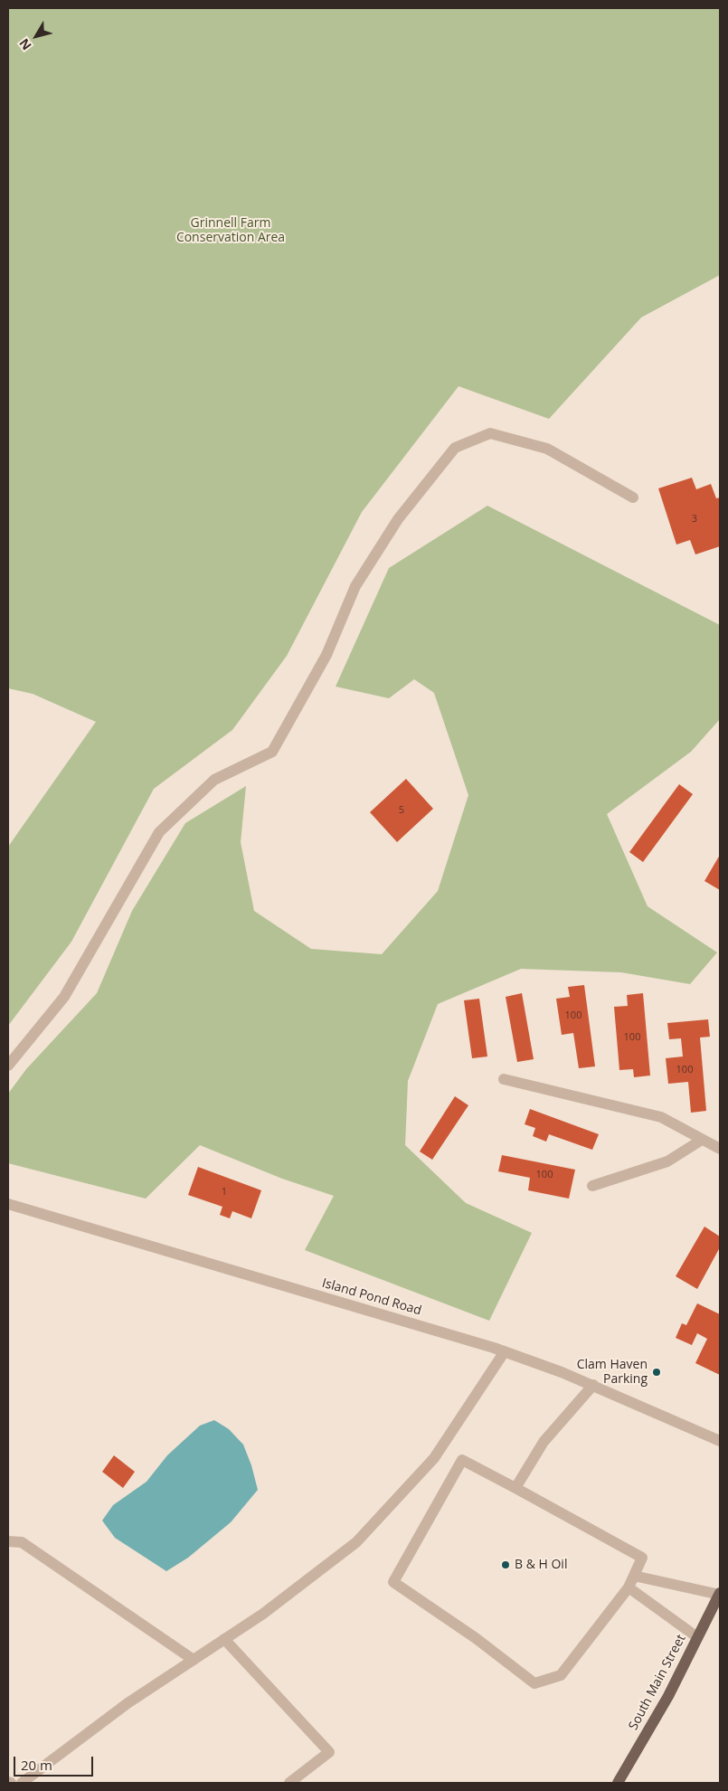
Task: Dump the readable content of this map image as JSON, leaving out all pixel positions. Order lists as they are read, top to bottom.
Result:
{
  "streets": {
    "main road": ["South Main Street"],
    "street": ["Island Pond Road"]
  },
  "parks": ["Grinnell Farm Conservation Area"],
  "places": ["Clam Haven Parking", "B & H Oil"],
  "house_numbers": [
    "3",
    "5",
    "100",
    "100",
    "100",
    "100",
    "1"
  ],
  "scale_bar": "20 m",
  "north": "bottom left"
}
